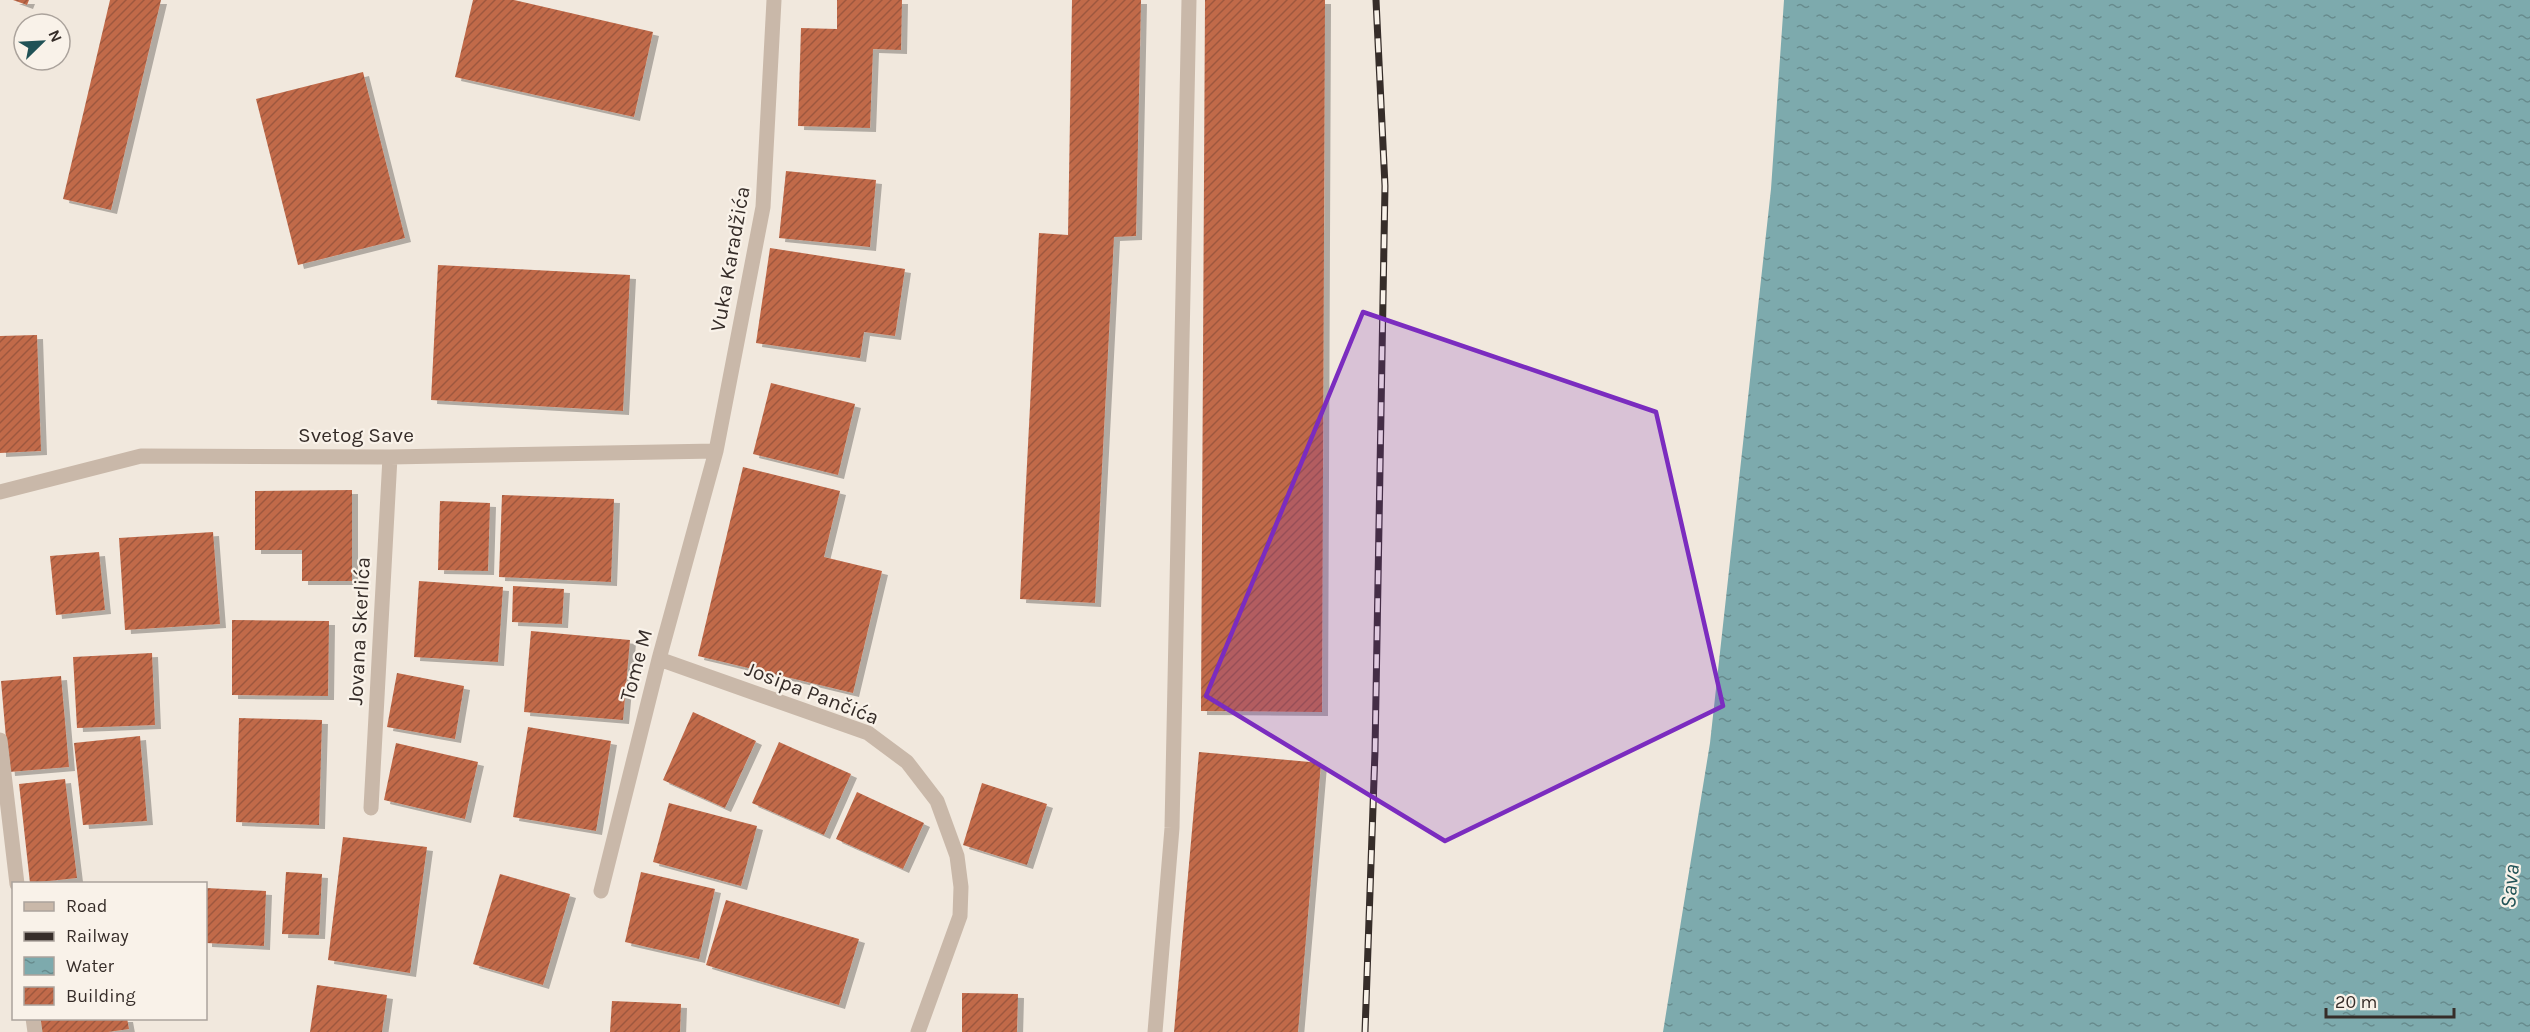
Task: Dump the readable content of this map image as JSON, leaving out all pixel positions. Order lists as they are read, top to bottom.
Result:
{
  "streets": {
    "street": [
      "Vuka Karadžića",
      "Svetog Save",
      "Jovana Skerlića",
      "Tome M",
      "Josipa Pančića"
    ]
  },
  "crossings": [
    ["Vuka Karadžića", "Svetog Save"],
    ["Vuka Karadžića", "Tome M"],
    ["Svetog Save", "Jovana Skerlića"],
    ["Svetog Save", "Tome M"],
    ["Tome M", "Josipa Pančića"]
  ],
  "water": ["Sava"],
  "legend": [
    "Road",
    "Railway",
    "Water",
    "Building"
  ],
  "scale_bar": "20 m",
  "north": "top right"
}
